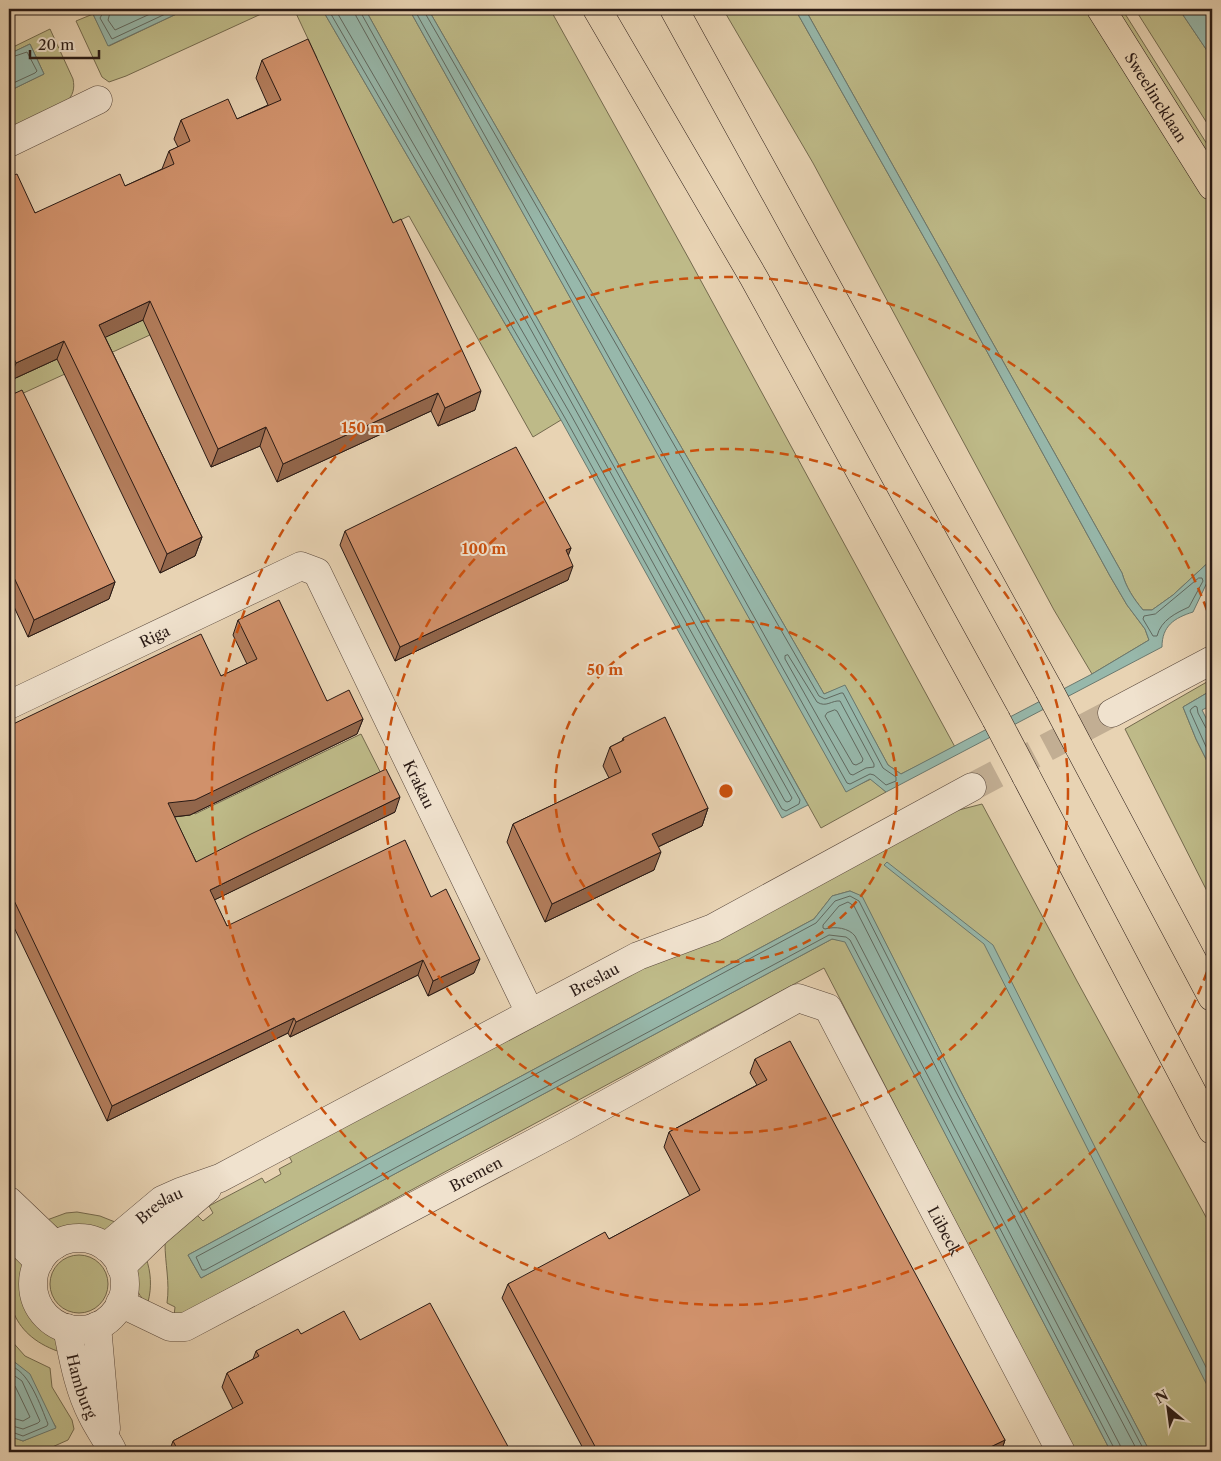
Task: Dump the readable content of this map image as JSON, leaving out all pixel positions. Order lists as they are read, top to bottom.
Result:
{
  "streets": {
    "main road": ["Sweelincklaan"],
    "street": [
      "Riga",
      "Krakau",
      "Breslau",
      "Bremen",
      "Lübeck",
      "Hamburg"
    ]
  },
  "crossings": [
    ["Riga", "Krakau"],
    ["Krakau", "Breslau"],
    ["Breslau", "Bremen"],
    ["Breslau", "Hamburg"],
    ["Bremen", "Lübeck"],
    ["Bremen", "Hamburg"]
  ],
  "scale_bar": "20 m",
  "north": "top left",
  "rings": ["150 m", "100 m", "50 m"]
}
